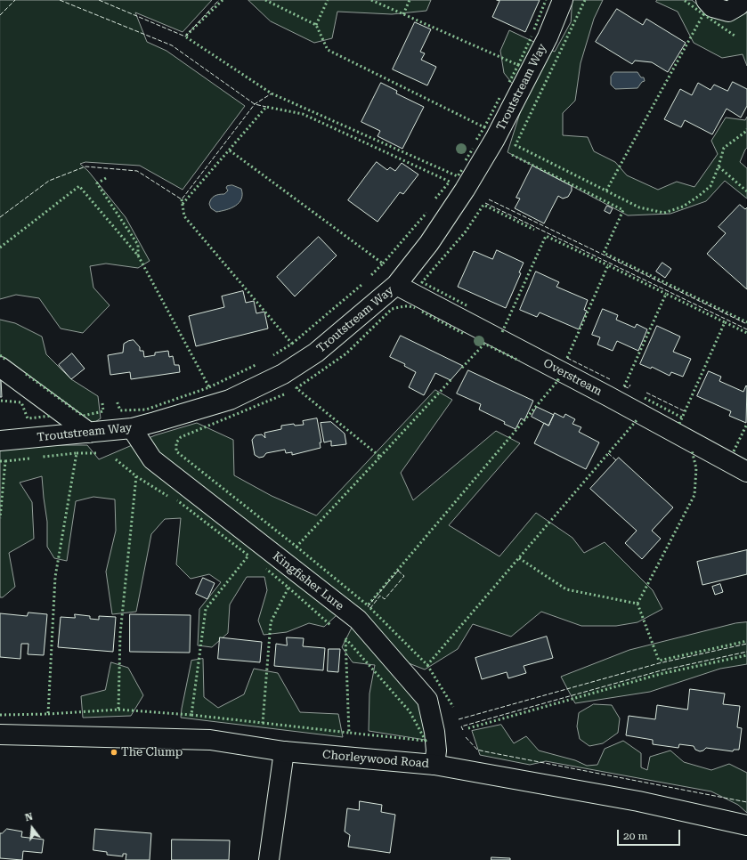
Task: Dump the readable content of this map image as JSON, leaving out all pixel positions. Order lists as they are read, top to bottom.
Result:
{
  "streets": {
    "street": [
      "Troutstream Way",
      "Overstream",
      "Kingfisher Lure",
      "Chorleywood Road"
    ]
  },
  "crossings": [
    ["Troutstream Way", "Overstream"],
    ["Troutstream Way", "Kingfisher Lure"],
    ["Kingfisher Lure", "Chorleywood Road"]
  ],
  "places": ["The Clump"],
  "scale_bar": "20 m",
  "north": "top"
}
